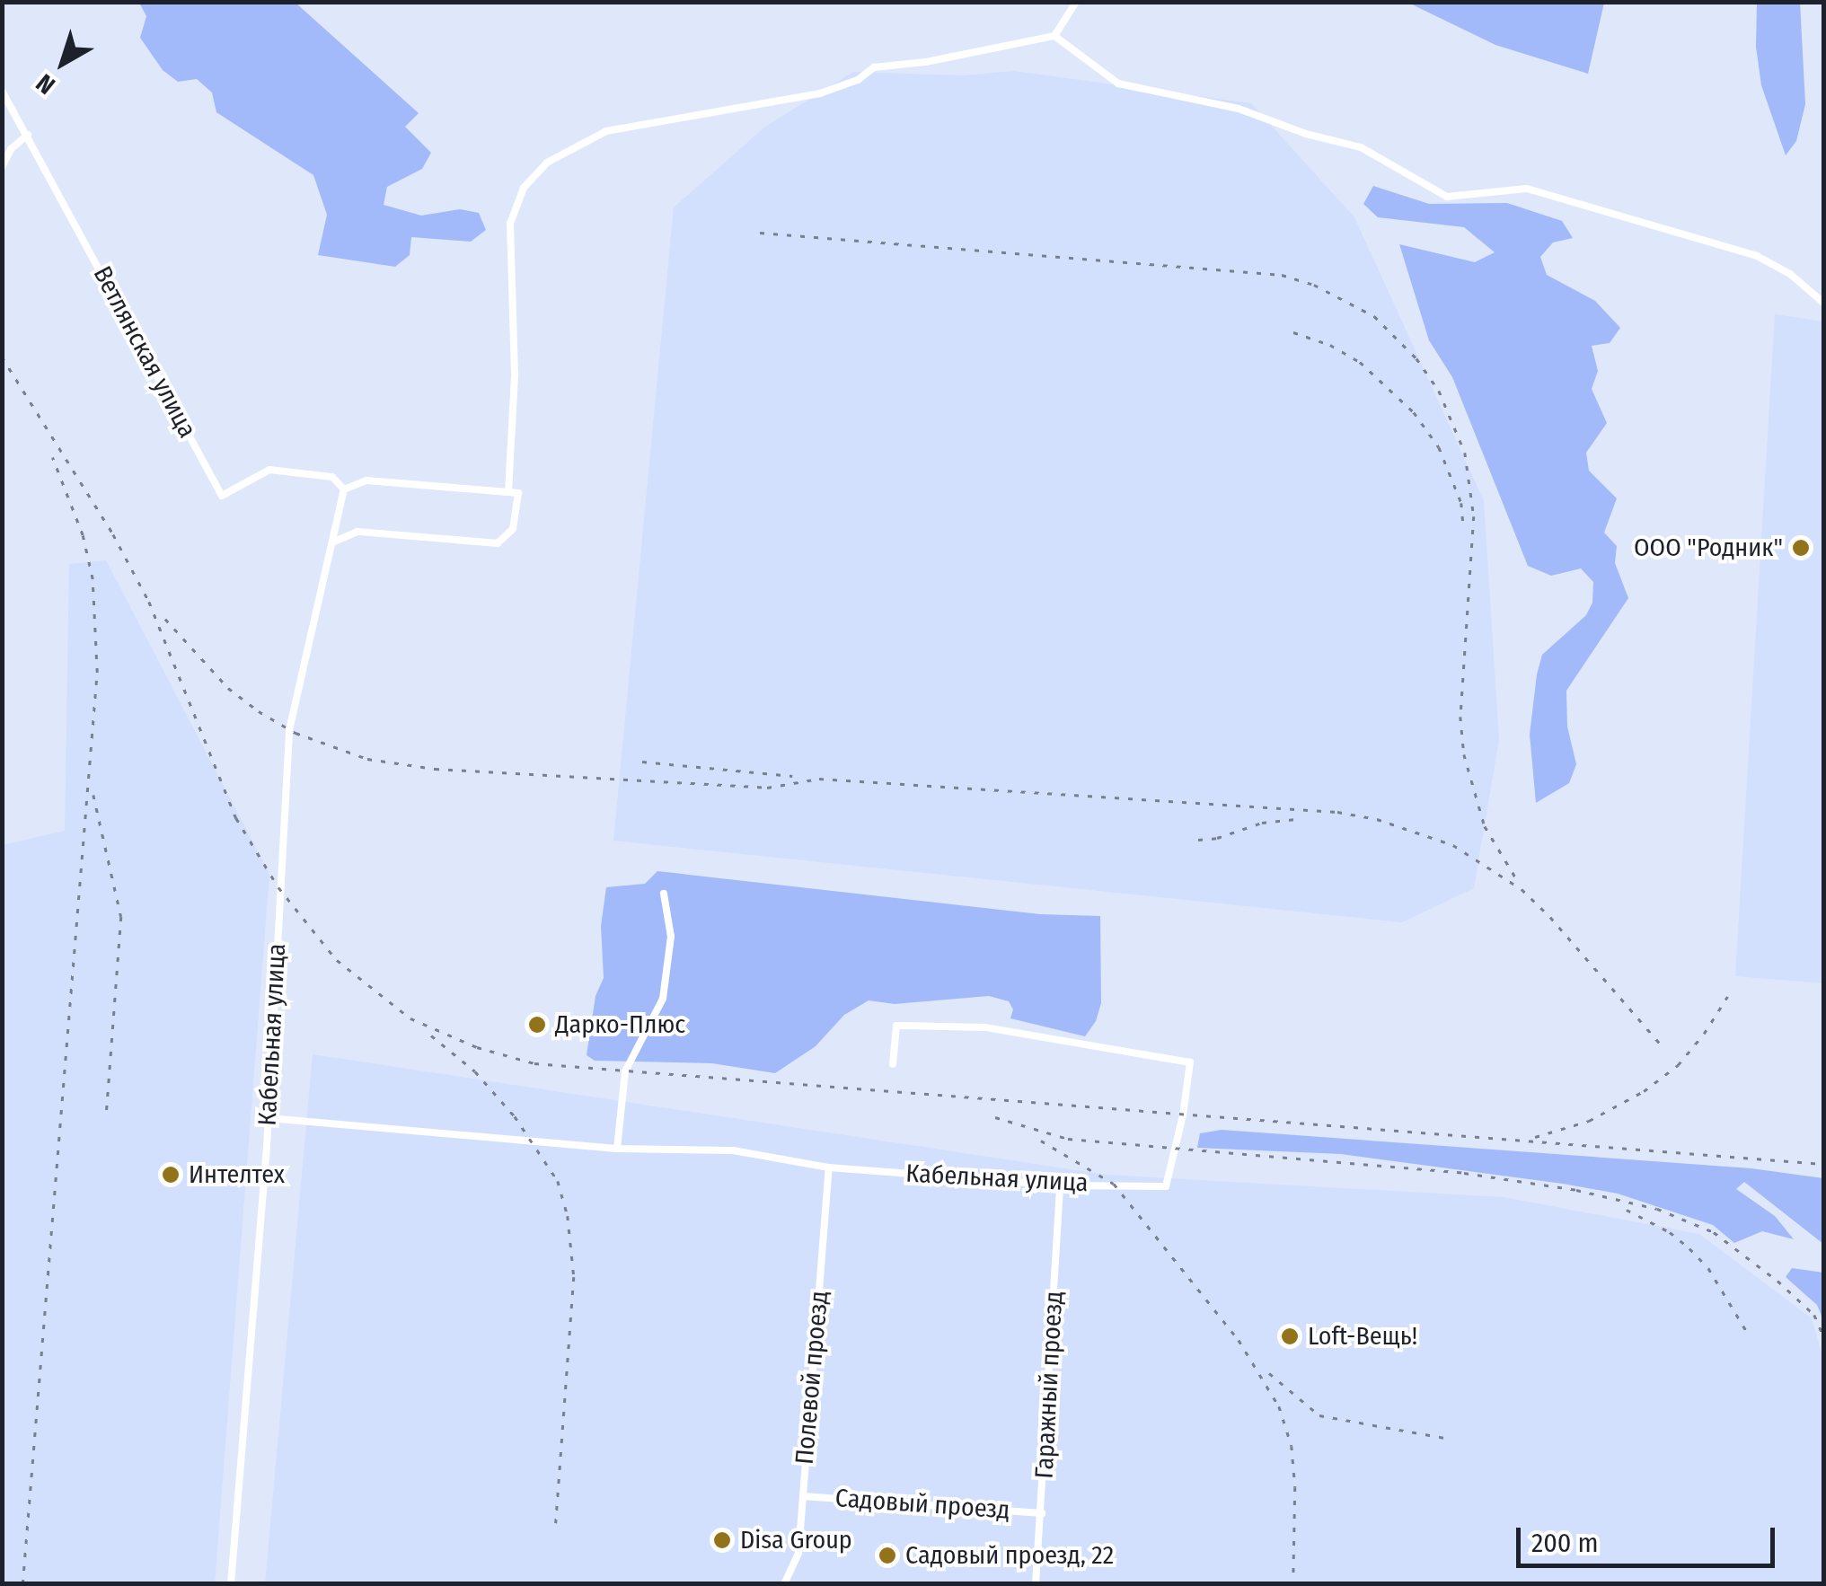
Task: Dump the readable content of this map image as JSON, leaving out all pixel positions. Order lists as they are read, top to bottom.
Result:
{
  "streets": {
    "street": [
      "Ветлянская улица",
      "Кабельная улица",
      "Полевой проезд",
      "Гаражный проезд",
      "Садовый проезд"
    ]
  },
  "crossings": [
    ["Ветлянская улица", "Кабельная улица"],
    ["Кабельная улица", "Полевой проезд"],
    ["Кабельная улица", "Гаражный проезд"],
    ["Полевой проезд", "Садовый проезд"],
    ["Гаражный проезд", "Садовый проезд"]
  ],
  "places": [
    "ООО \"Родник\"",
    "Дарко-Плюс",
    "Интелтех",
    "Loft-Вещь!",
    "Disa Group",
    "Садовый проезд, 22"
  ],
  "scale_bar": "200 m",
  "north": "bottom left"
}
